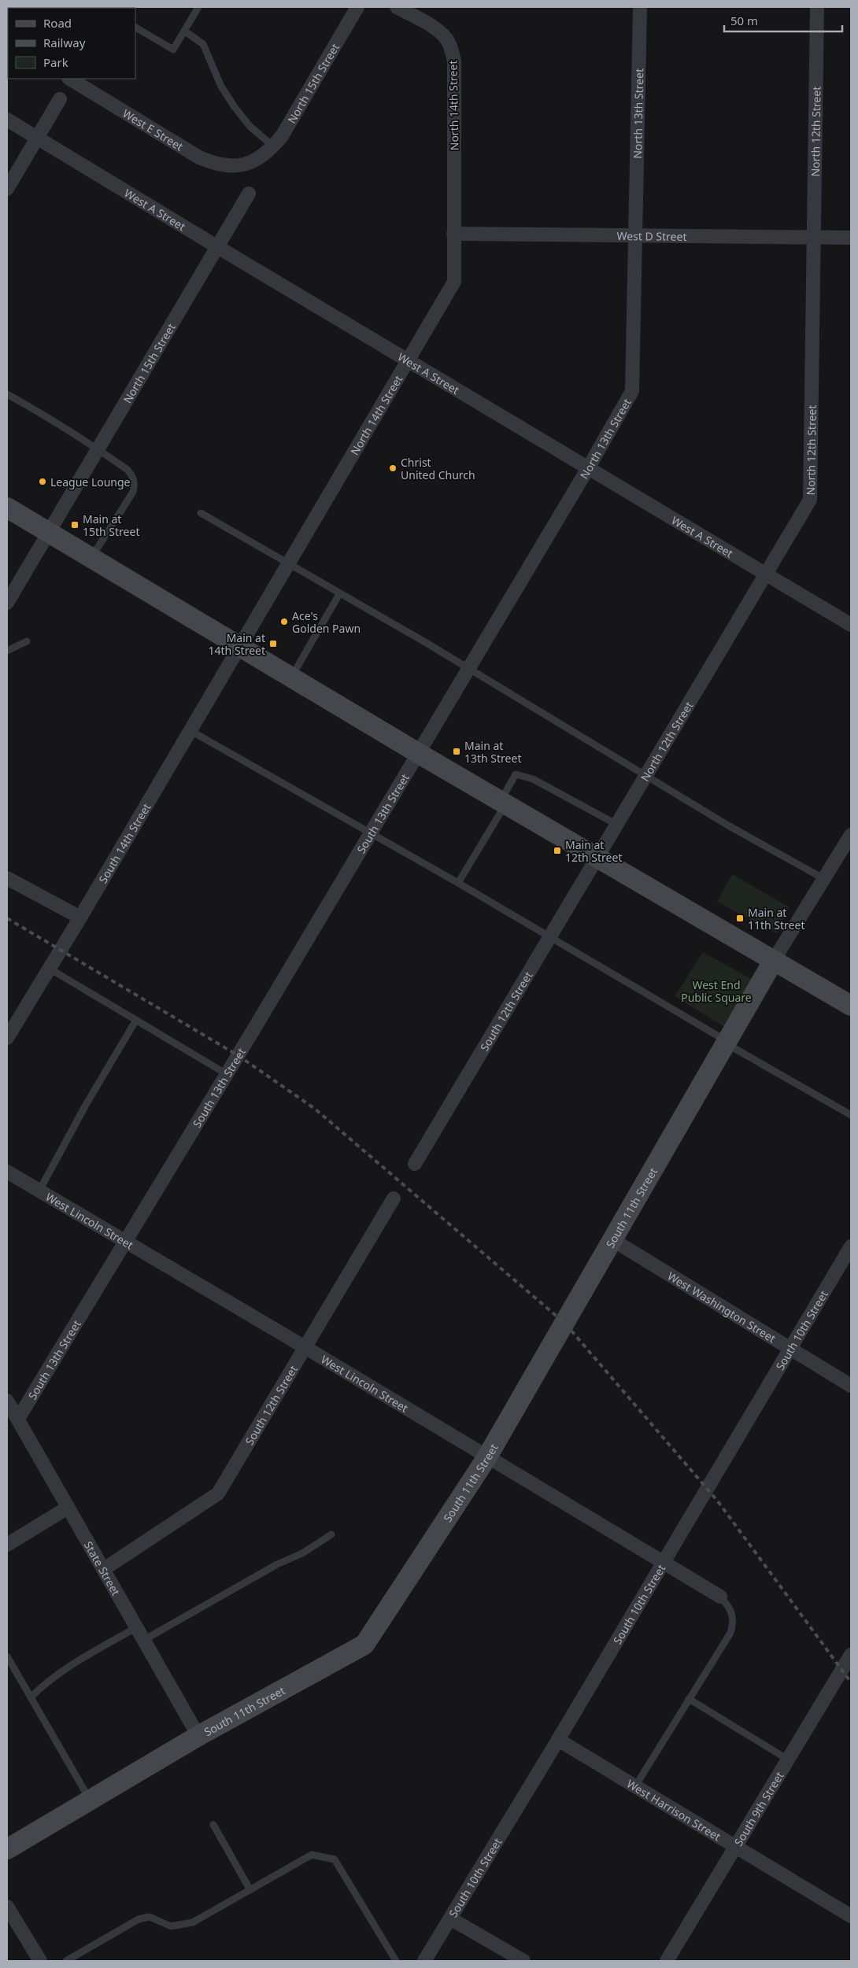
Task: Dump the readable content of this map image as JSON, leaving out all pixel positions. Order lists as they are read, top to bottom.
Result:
{
  "streets": {
    "street": [
      "North 15th Street",
      "North 14th Street",
      "North 13th Street",
      "West E Street",
      "North 12th Street",
      "West A Street",
      "West D Street",
      "South 13th Street",
      "South 14th Street",
      "South 12th Street",
      "South 11th Street",
      "West Lincoln Street",
      "West Washington Street",
      "South 10th Street",
      "State Street",
      "South 9th Street",
      "West Harrison Street"
    ]
  },
  "crossings": [
    ["North 15th Street", "West E Street"],
    ["North 15th Street", "West A Street"],
    ["North 14th Street", "West A Street"],
    ["North 14th Street", "West D Street"],
    ["North 14th Street", "South 14th Street"],
    ["North 13th Street", "West A Street"],
    ["North 13th Street", "West D Street"],
    ["North 13th Street", "South 13th Street"],
    ["North 12th Street", "West A Street"],
    ["North 12th Street", "West D Street"],
    ["North 12th Street", "South 12th Street"],
    ["South 13th Street", "West Lincoln Street"],
    ["South 13th Street", "State Street"],
    ["South 12th Street", "West Lincoln Street"],
    ["South 12th Street", "State Street"],
    ["South 11th Street", "West Lincoln Street"],
    ["South 11th Street", "West Washington Street"],
    ["South 11th Street", "State Street"],
    ["West Lincoln Street", "South 10th Street"],
    ["West Washington Street", "South 10th Street"],
    ["South 10th Street", "West Harrison Street"],
    ["South 9th Street", "West Harrison Street"]
  ],
  "parks": ["West End Public Square"],
  "places": {
    "other": ["Christ United Church", "League Lounge", "Ace's Golden Pawn"],
    "transit": [
      "Main at 15th Street",
      "Main at 14th Street",
      "Main at 13th Street",
      "Main at 12th Street",
      "Main at 11th Street"
    ]
  },
  "legend": ["Road", "Railway", "Park"],
  "scale_bar": "50 m"
}
